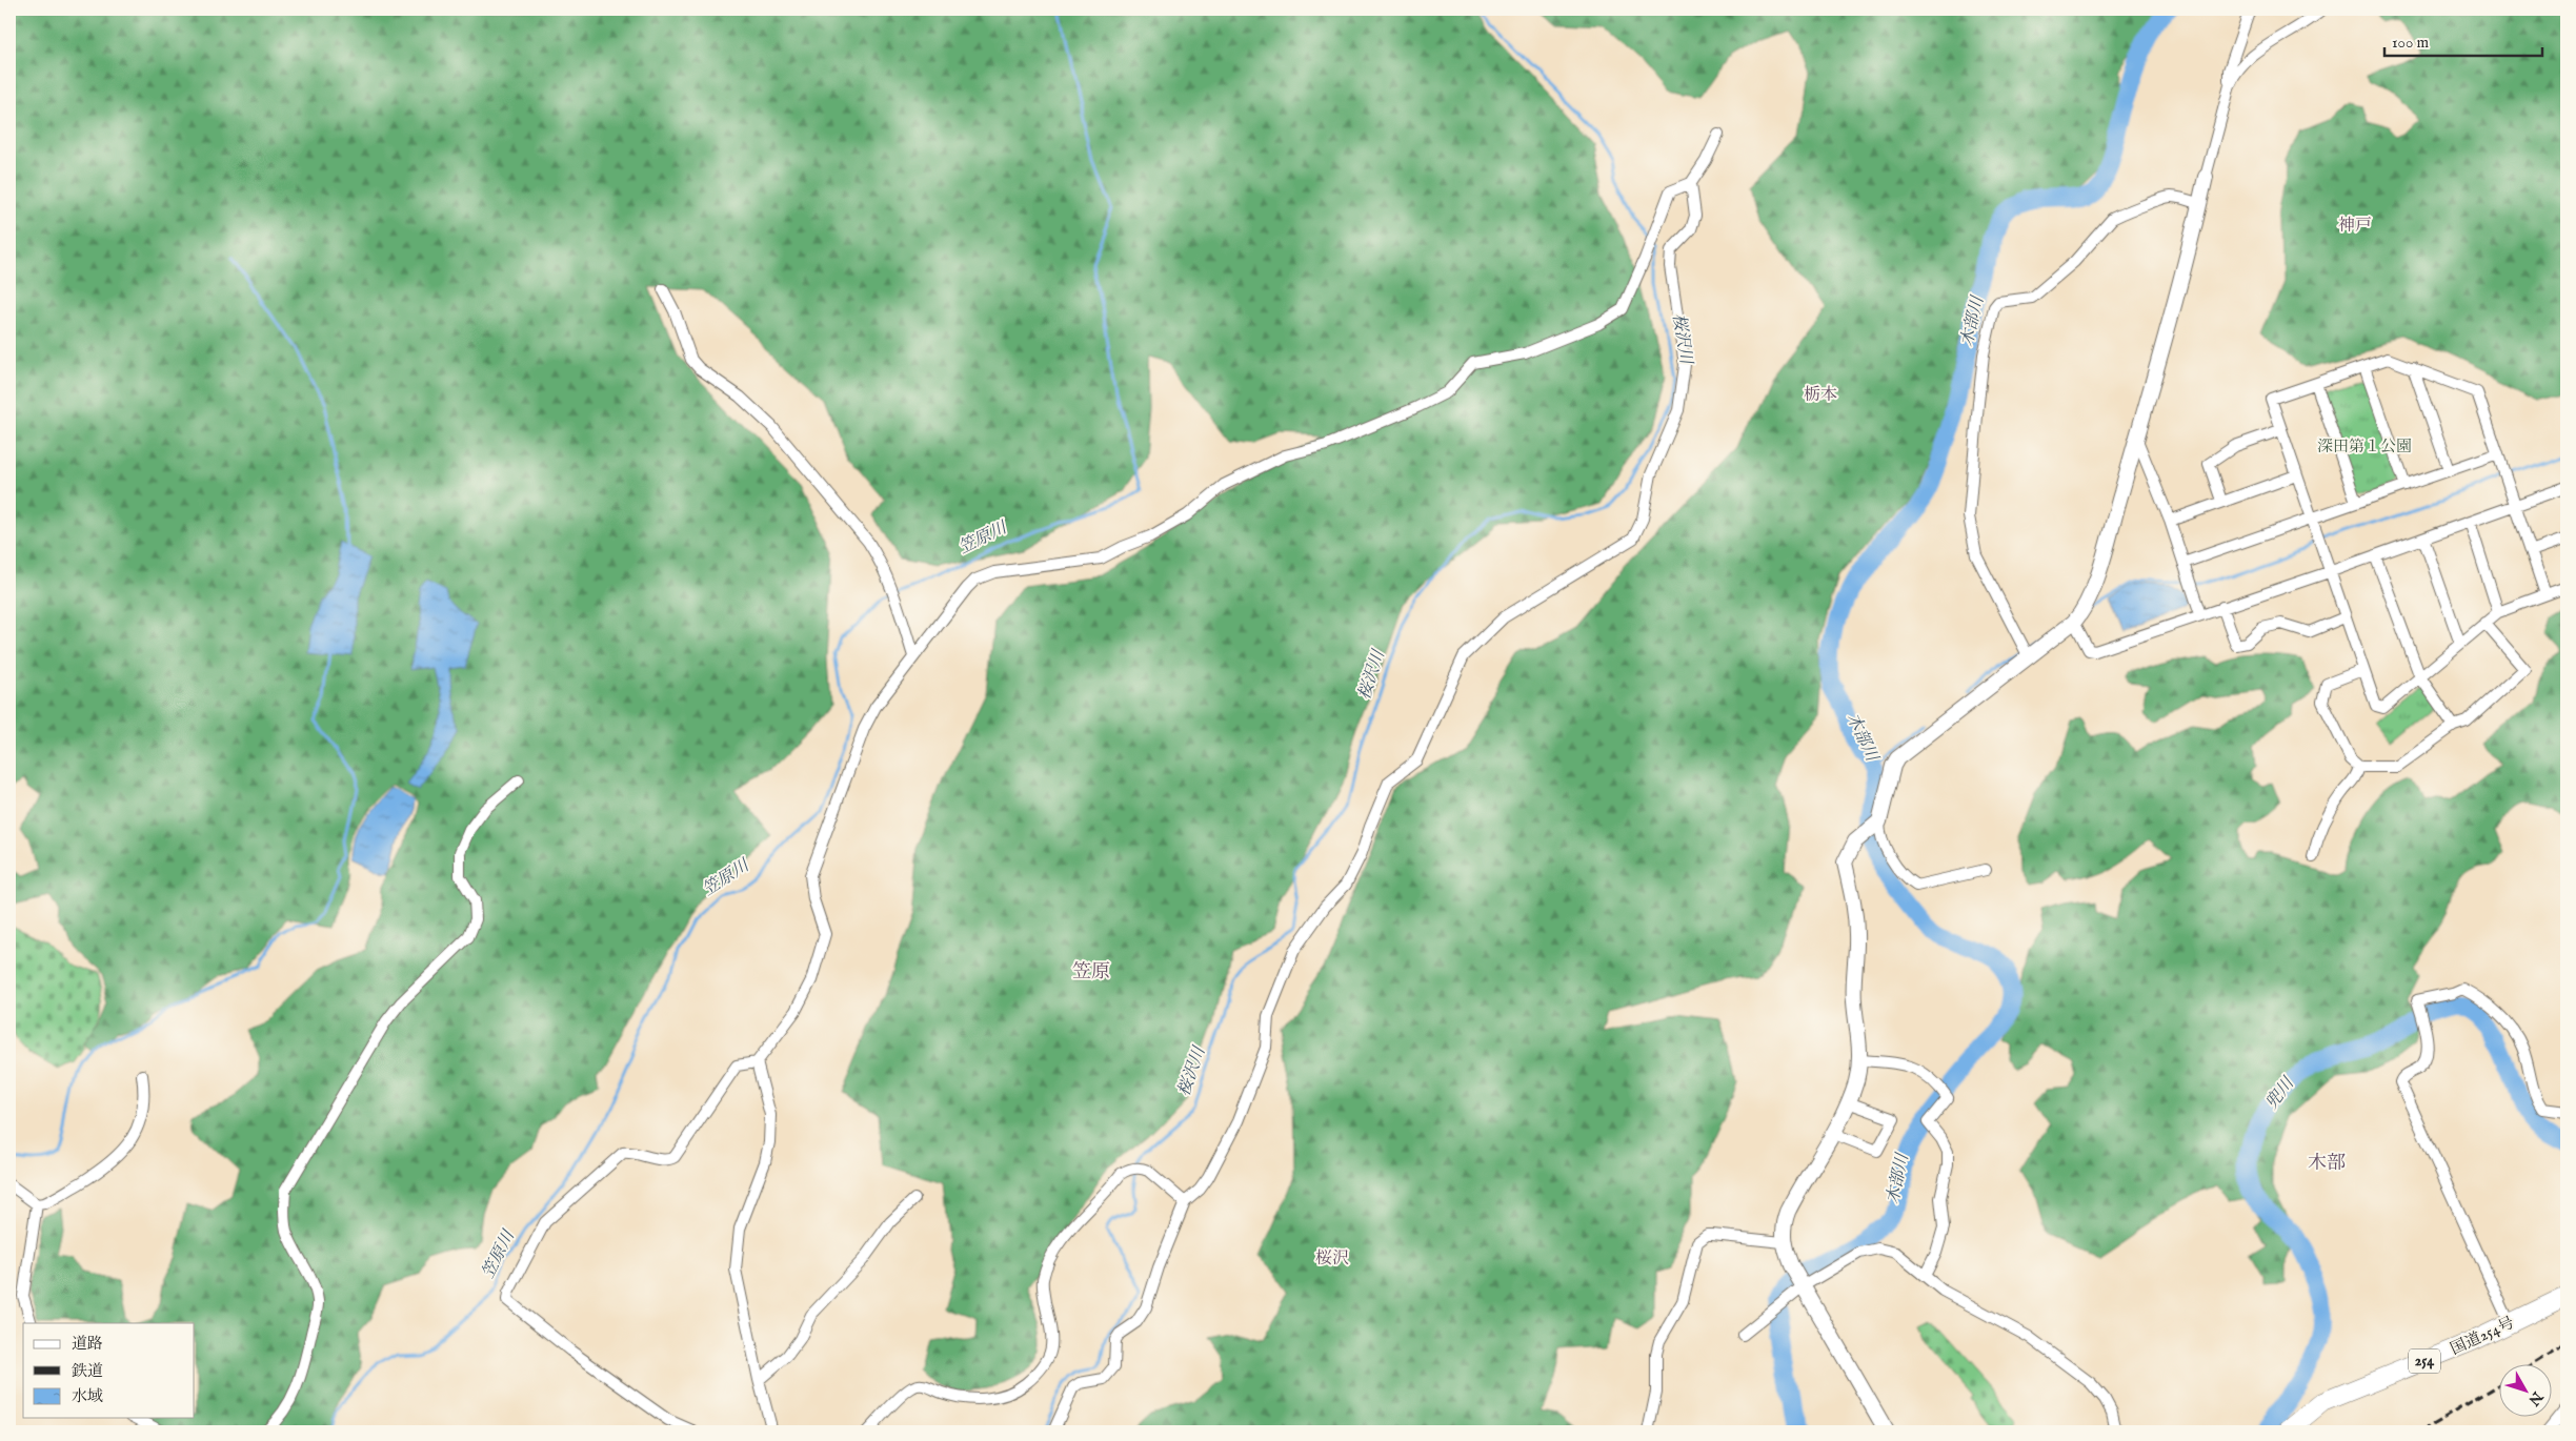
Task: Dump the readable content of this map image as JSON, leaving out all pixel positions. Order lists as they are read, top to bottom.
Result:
{
  "streets": {
    "highway": ["国道254号", "254"]
  },
  "districts": [
    "神戸",
    "栃本",
    "笠原",
    "木部",
    "桜沢"
  ],
  "water": [
    "木部川",
    "桜沢川",
    "笠原川",
    "兜川"
  ],
  "parks": ["深田第１公園"],
  "legend": ["道路", "鉄道", "水域"],
  "scale_bar": "100 m",
  "north": "bottom right"
}
